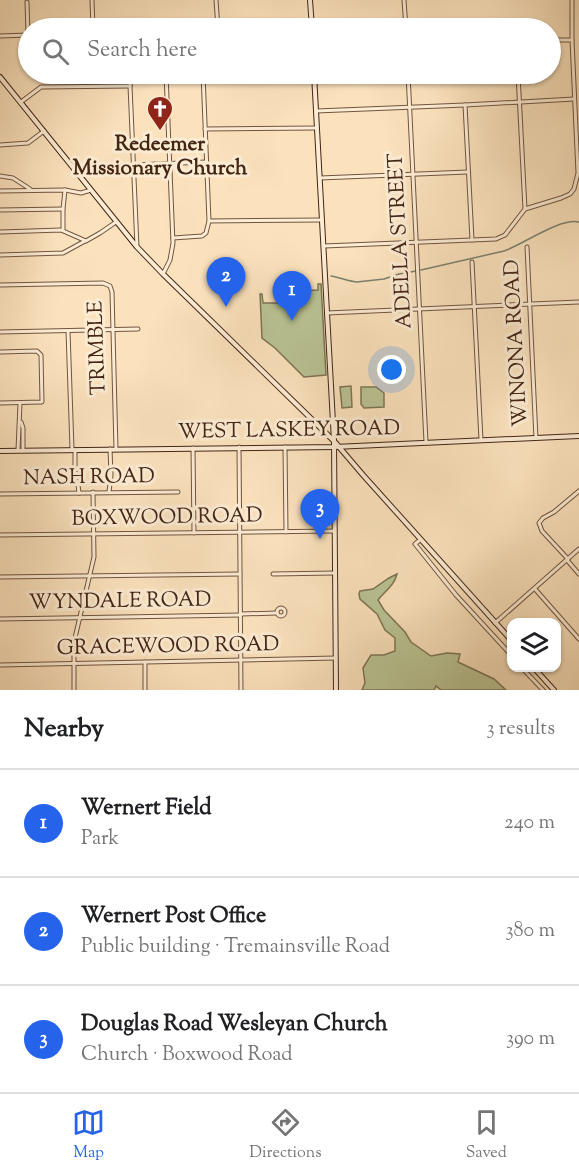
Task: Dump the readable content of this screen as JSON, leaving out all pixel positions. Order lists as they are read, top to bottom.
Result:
{
  "streets": {
    "street": [
      "ADELLA STREET",
      "WINONA ROAD",
      "TRIMBLE",
      "WEST LASKEY ROAD",
      "NASH ROAD",
      "BOXWOOD ROAD",
      "WYNDALE ROAD",
      "GRACEWOOD ROAD"
    ]
  },
  "crossings": [
    ["ADELLA STREET", "WEST LASKEY ROAD"],
    ["WINONA ROAD", "WEST LASKEY ROAD"],
    ["TRIMBLE", "WEST LASKEY ROAD"]
  ],
  "places": {
    "church": ["Redeemer Missionary Church"]
  },
  "page": {
    "search": "Search here",
    "pins": ["2", "1", "3"],
    "heading": ["Nearby", "3 results"],
    "list": [
      {
        "mark": "1",
        "name": "Wernert Field",
        "note": "Park",
        "value": "240 m"
      },
      {
        "mark": "2",
        "name": "Wernert Post Office",
        "note": "Public building · Tremainsville Road",
        "value": "380 m"
      },
      {
        "mark": "3",
        "name": "Douglas Road Wesleyan Church",
        "note": "Church · Boxwood Road",
        "value": "390 m"
      }
    ],
    "nav": ["Map", "Directions", "Saved"]
  }
}
